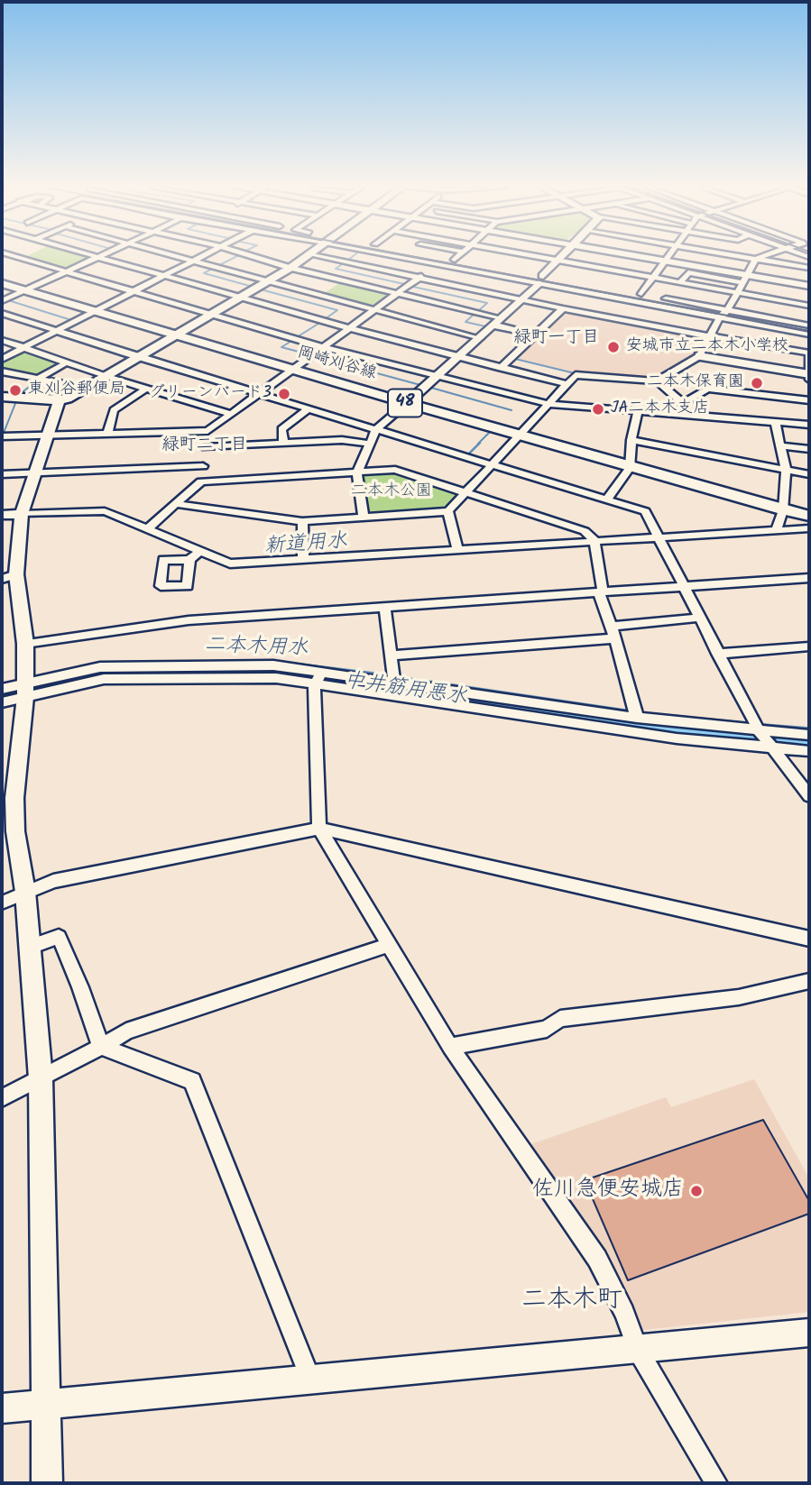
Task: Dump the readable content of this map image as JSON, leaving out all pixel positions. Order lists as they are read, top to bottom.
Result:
{
  "streets": {
    "main road": ["岡崎刈谷線", "48"]
  },
  "districts": ["緑町一丁目", "緑町二丁目", "二本木町"],
  "water": ["新道用水", "二本木用水", "中井筋用悪水"],
  "parks": ["二本木公園"],
  "places": [
    "安城市立二本木小学校",
    "二本木保育園",
    "東刈谷郵便局",
    "グリーンバード3",
    "JA二本木支店",
    "佐川急便安城店"
  ]
}
